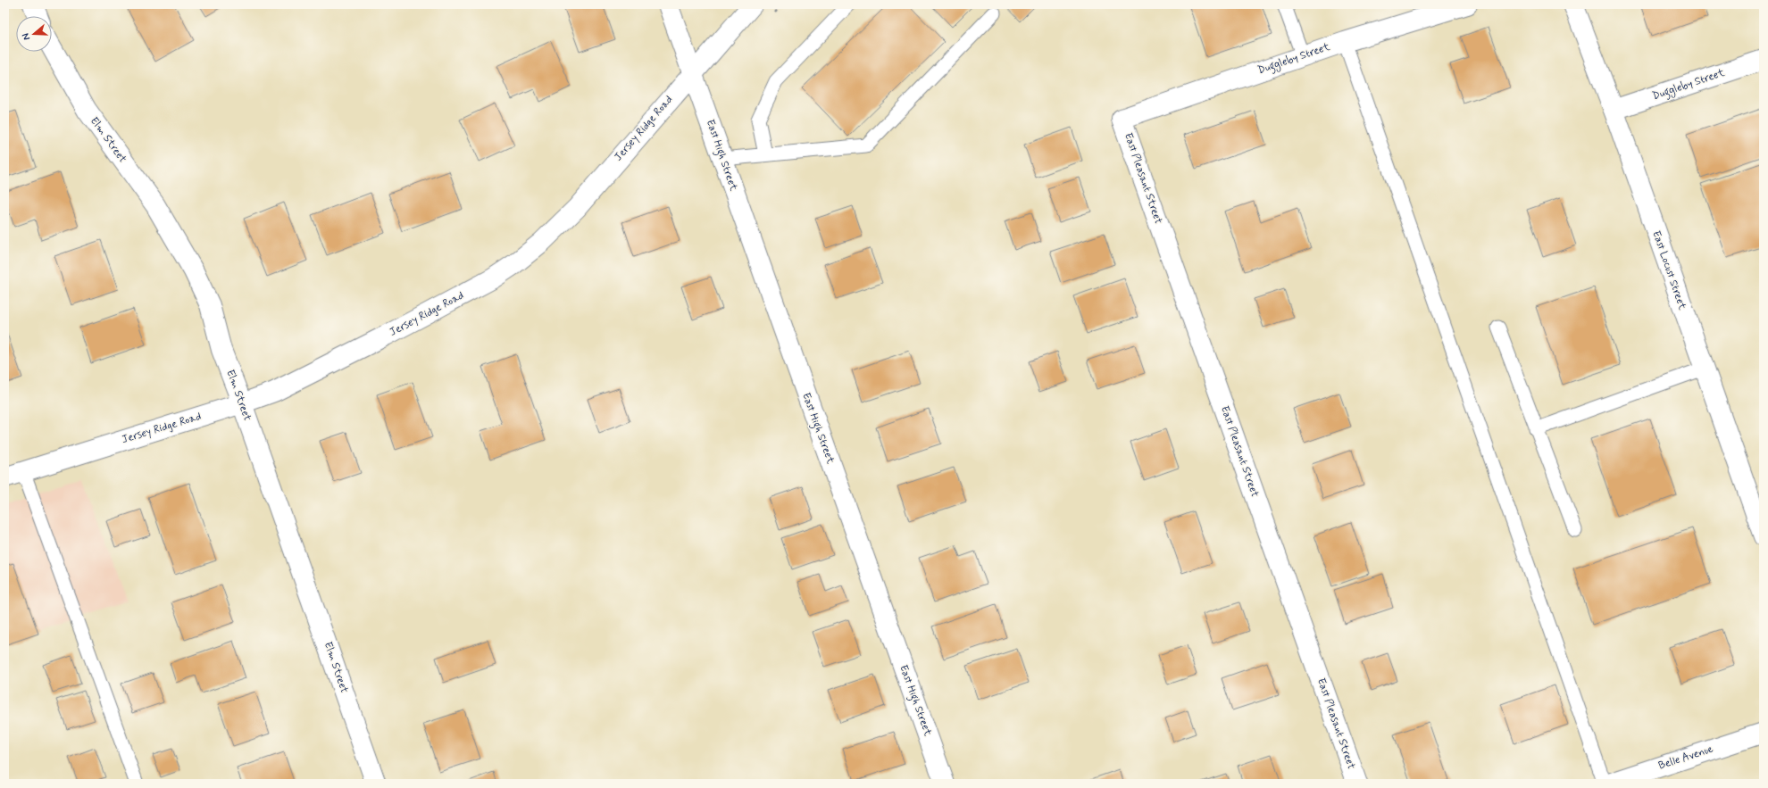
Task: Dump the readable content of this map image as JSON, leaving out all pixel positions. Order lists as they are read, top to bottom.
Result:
{
  "streets": {
    "street": [
      "Duggleby Street",
      "Jersey Ridge Road",
      "Elm Street",
      "East High Street",
      "East Pleasant Street",
      "East Locust Street",
      "Belle Avenue"
    ]
  },
  "crossings": [
    ["Duggleby Street", "East Pleasant Street"],
    ["Duggleby Street", "East Locust Street"],
    ["Jersey Ridge Road", "Elm Street"],
    ["Jersey Ridge Road", "East High Street"]
  ],
  "north": "left"
}
